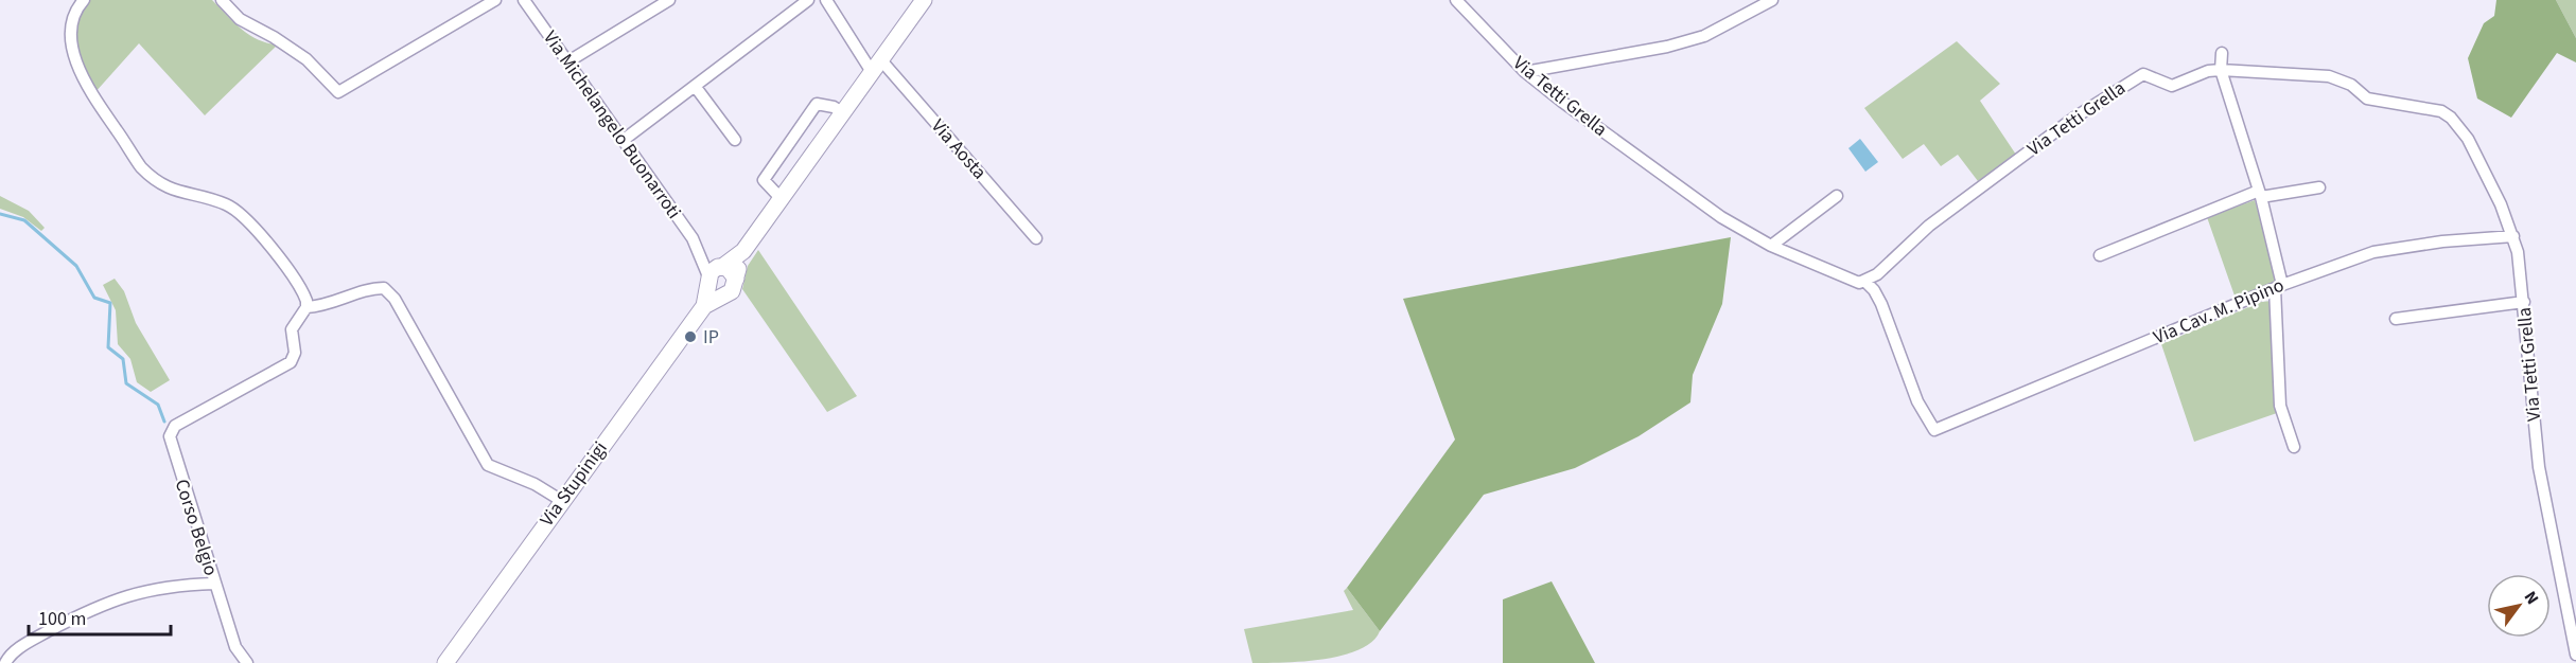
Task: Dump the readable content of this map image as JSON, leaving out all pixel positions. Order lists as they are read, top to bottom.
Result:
{
  "streets": {
    "street": [
      "Via Tetti Grella",
      "Via Michelangelo Buonarroti",
      "Via Aosta",
      "Via Cav. M. Pipino",
      "Via Stupinigi",
      "Corso Belgio"
    ]
  },
  "crossings": [
    ["Via Tetti Grella", "Via Cav. M. Pipino"],
    ["Via Michelangelo Buonarroti", "Via Stupinigi"]
  ],
  "places": ["IP"],
  "scale_bar": "100 m",
  "north": "top right"
}
